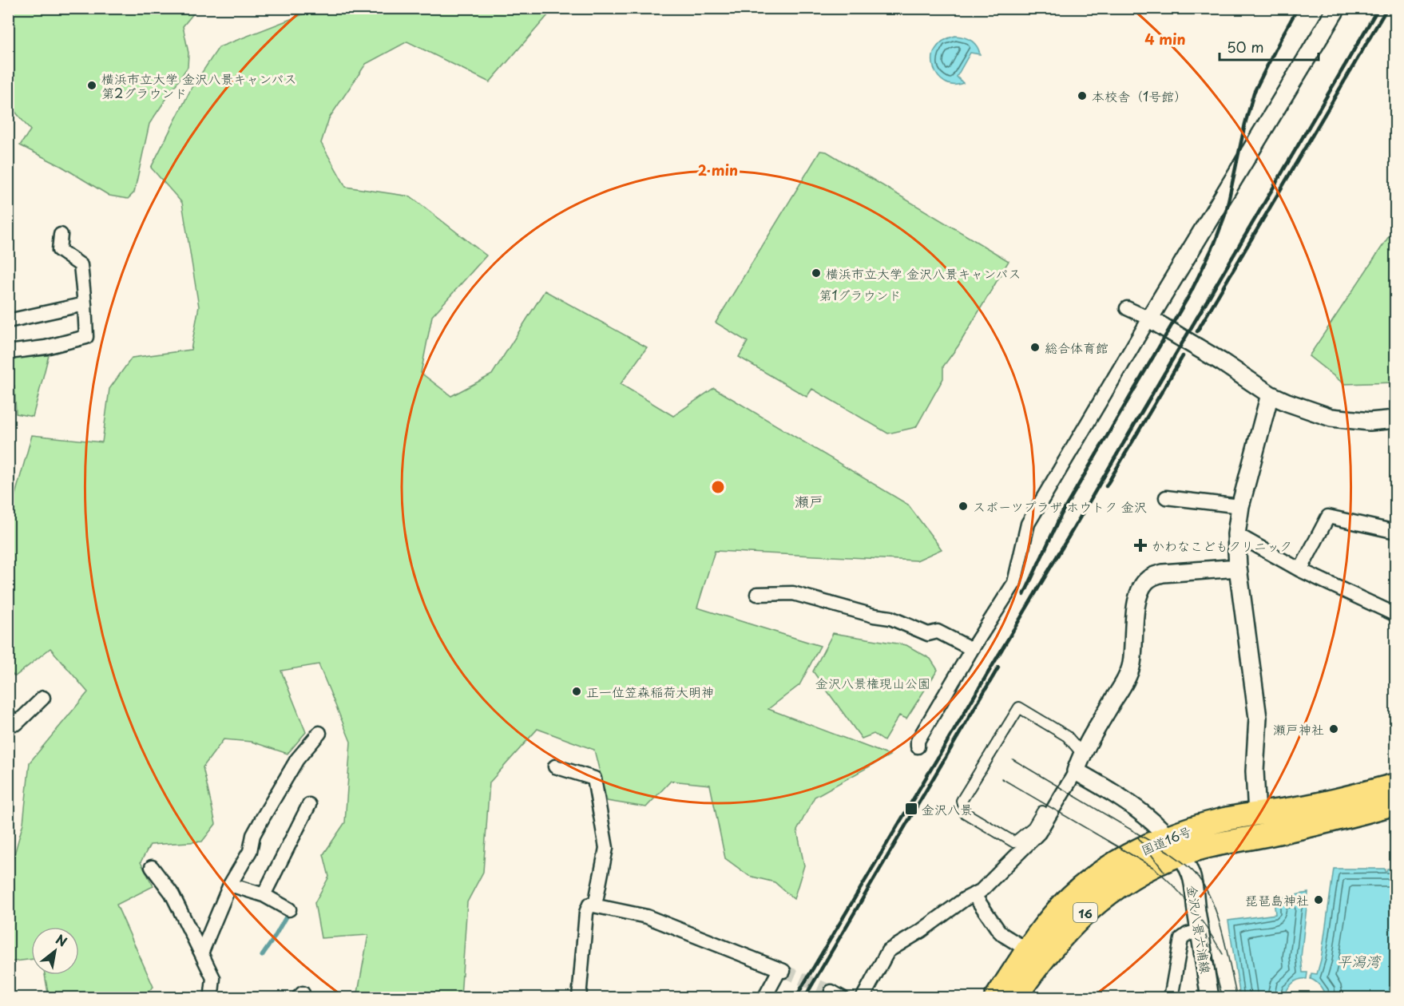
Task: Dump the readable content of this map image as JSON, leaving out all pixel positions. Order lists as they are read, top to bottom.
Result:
{
  "streets": {
    "highway": ["国道16号", "16"],
    "street": ["金沢八景六浦線"]
  },
  "crossings": [
    ["国道16号", "金沢八景六浦線"]
  ],
  "districts": ["瀬戸"],
  "water": ["平潟湾"],
  "parks": ["第1グラウンド", "金沢八景権現山公園"],
  "places": {
    "other": [
      "横浜市立大学 金沢八景キャンパス 第2グラウンド",
      "本校舎（1号館）",
      "横浜市立大学 金沢八景キャンパス",
      "総合体育館",
      "スポーツプラザ ホウトク 金沢",
      "正一位笠森稲荷大明神",
      "瀬戸神社",
      "琵琶島神社"
    ],
    "health": ["かわなこどもクリニック"],
    "transit": ["金沢八景"]
  },
  "scale_bar": "50 m",
  "north": "top right",
  "rings": ["4 min", "2 min"]
}
